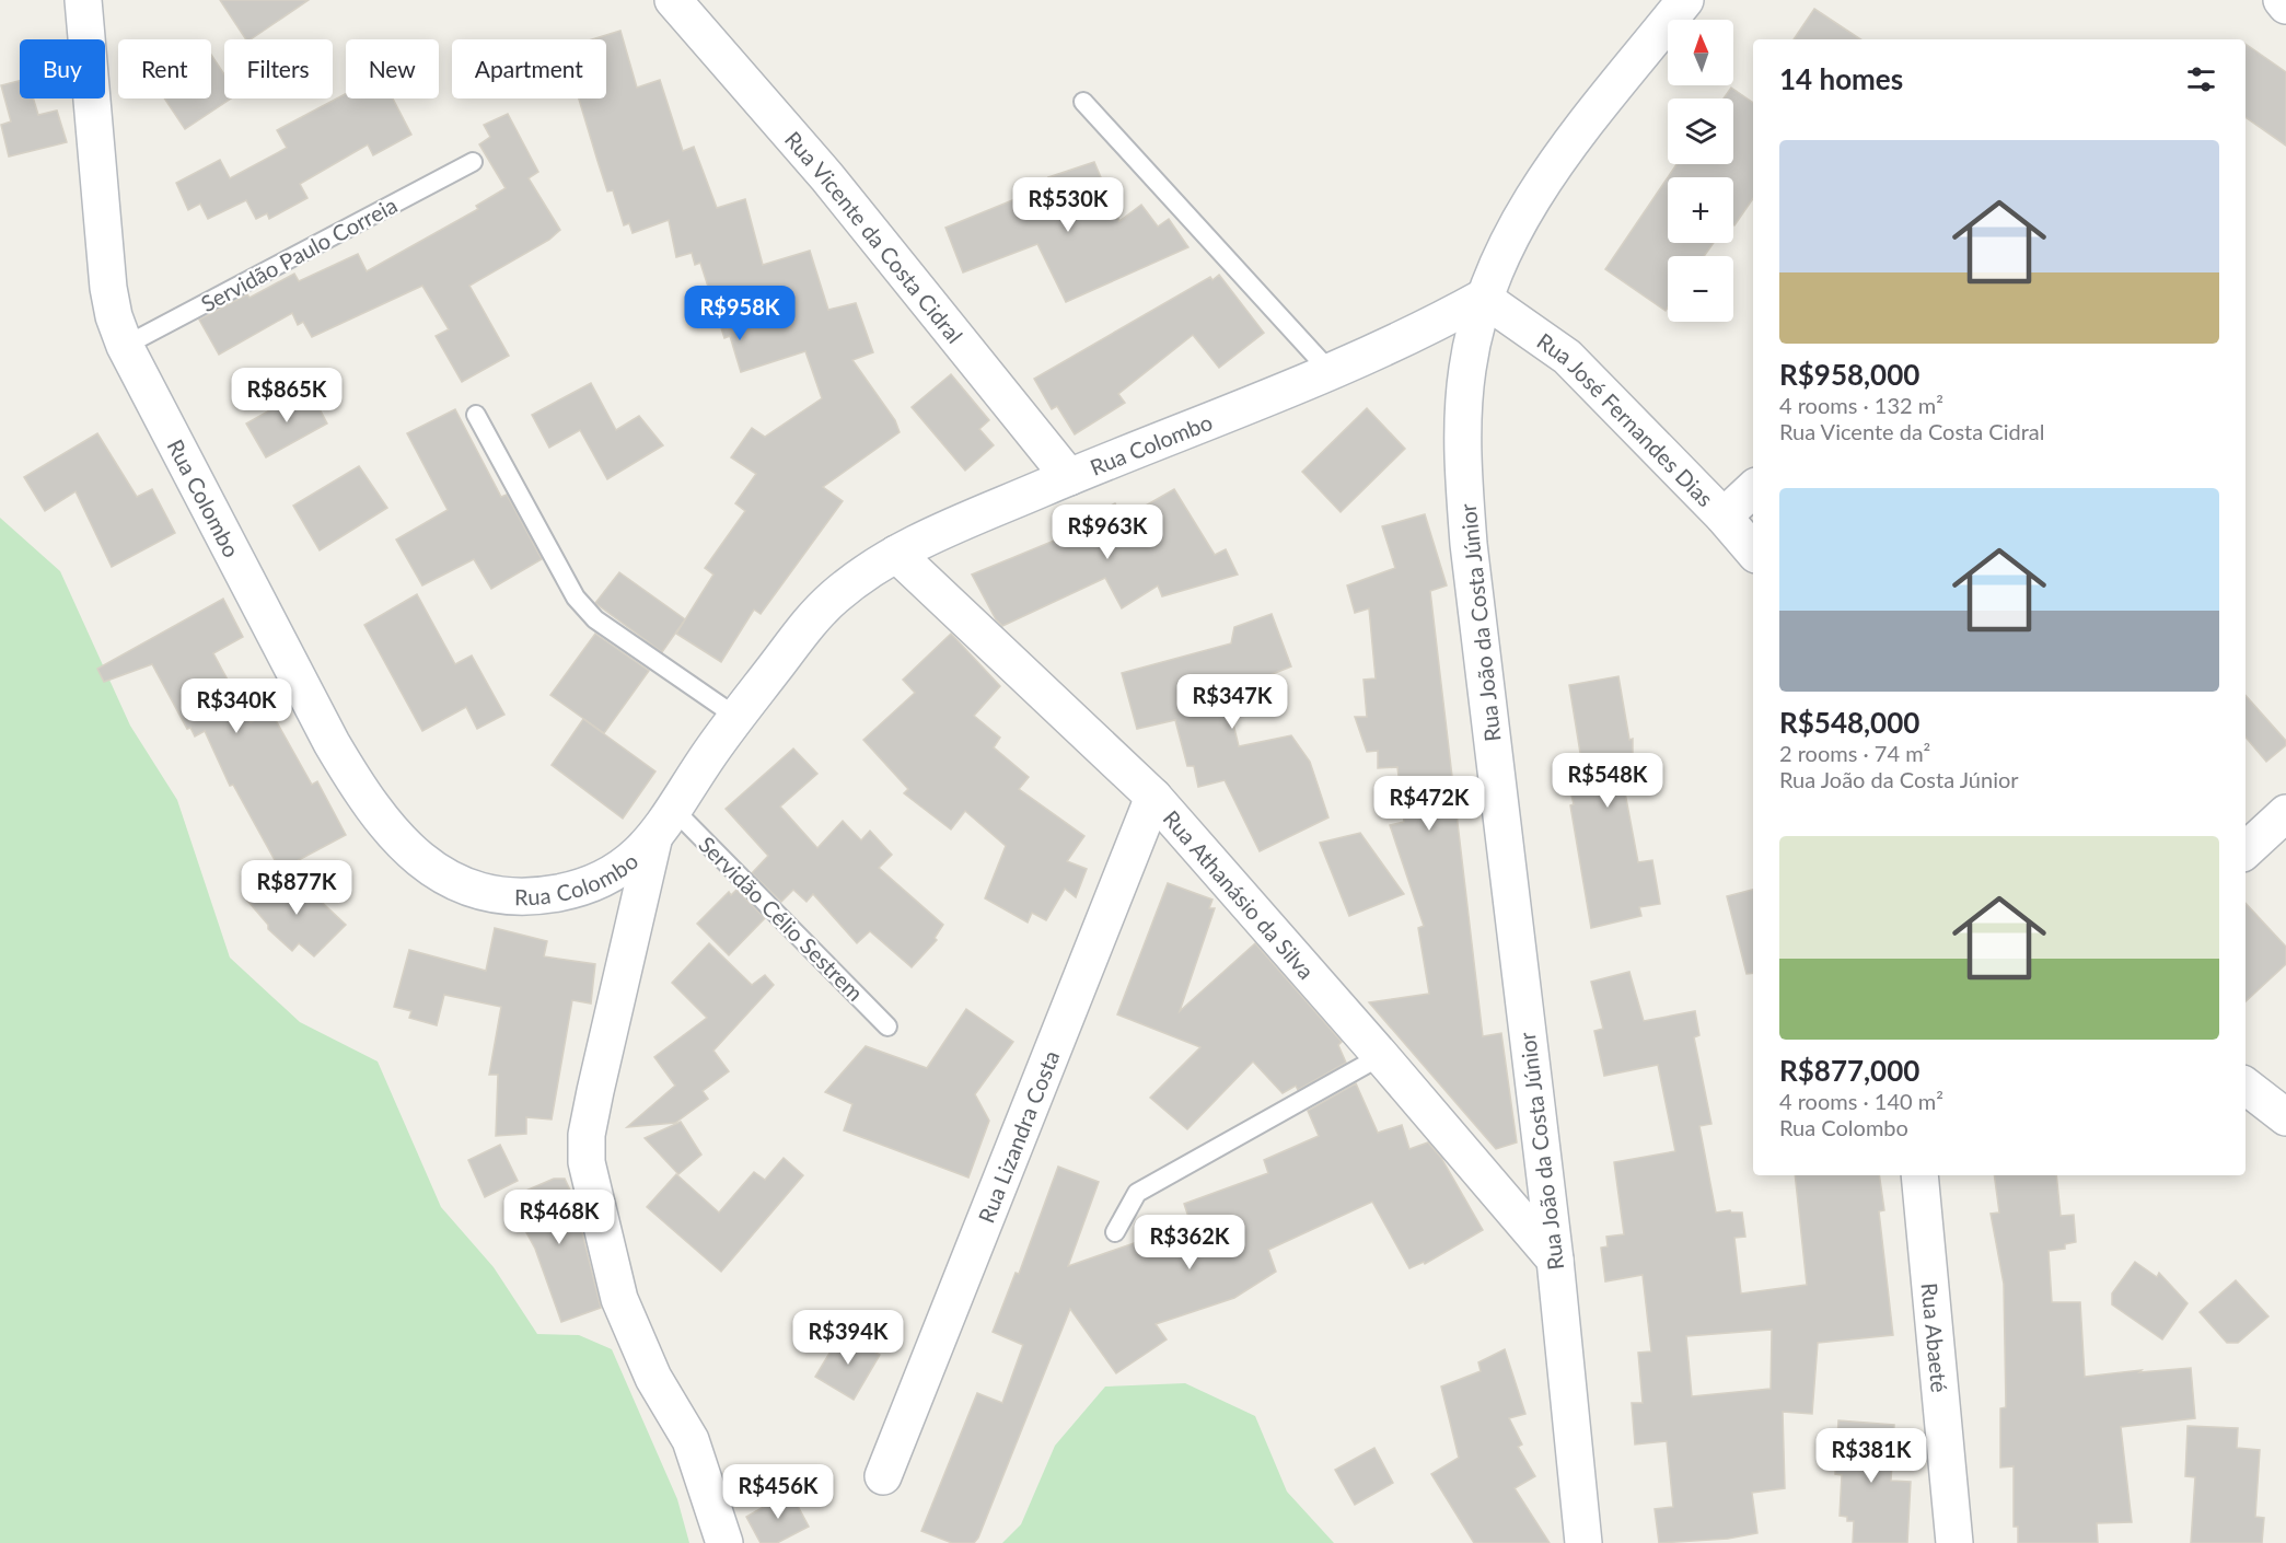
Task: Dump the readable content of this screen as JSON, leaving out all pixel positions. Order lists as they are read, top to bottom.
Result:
{
  "streets": {
    "street": [
      "Rua Vicente da Costa Cidral",
      "Rua José Fernandes Dias",
      "Rua Colombo",
      "Rua João da Costa Júnior",
      "Rua Athanásio da Silva",
      "Rua Lizandra Costa",
      "Rua Abaeté"
    ],
    "lane": ["Servidão Paulo Correia", "Servidão Célio Sestrem"]
  },
  "crossings": [
    ["Rua Vicente da Costa Cidral", "Rua Colombo"],
    ["Servidão Paulo Correia", "Rua Colombo"],
    ["Rua José Fernandes Dias", "Rua Colombo"],
    ["Rua José Fernandes Dias", "Rua João da Costa Júnior"],
    ["Rua Colombo", "Rua João da Costa Júnior"],
    ["Rua Colombo", "Rua Athanásio da Silva"],
    ["Rua Colombo", "Servidão Célio Sestrem"],
    ["Rua João da Costa Júnior", "Rua Athanásio da Silva"],
    ["Rua Athanásio da Silva", "Rua Lizandra Costa"]
  ],
  "north": "top",
  "page": {
    "map_buttons": ["+", "−"],
    "chip": [
      "Buy",
      "Rent",
      "Filters",
      "New",
      "Apartment"
    ],
    "heading": "14 homes",
    "list": [
      {
        "name": "R$958,000",
        "note": "4 rooms · 132 m² · Rua Vicente da Costa Cidral"
      },
      {
        "name": "R$548,000",
        "note": "2 rooms · 74 m² · Rua João da Costa Júnior"
      },
      {
        "name": "R$877,000",
        "note": "4 rooms · 140 m² · Rua Colombo"
      }
    ],
    "price": [
      "R$530K",
      "R$958K",
      "R$865K",
      "R$963K",
      "R$347K",
      "R$340K",
      "R$548K",
      "R$472K",
      "R$877K",
      "R$468K",
      "R$362K",
      "R$394K",
      "R$381K",
      "R$456K"
    ]
  }
}
